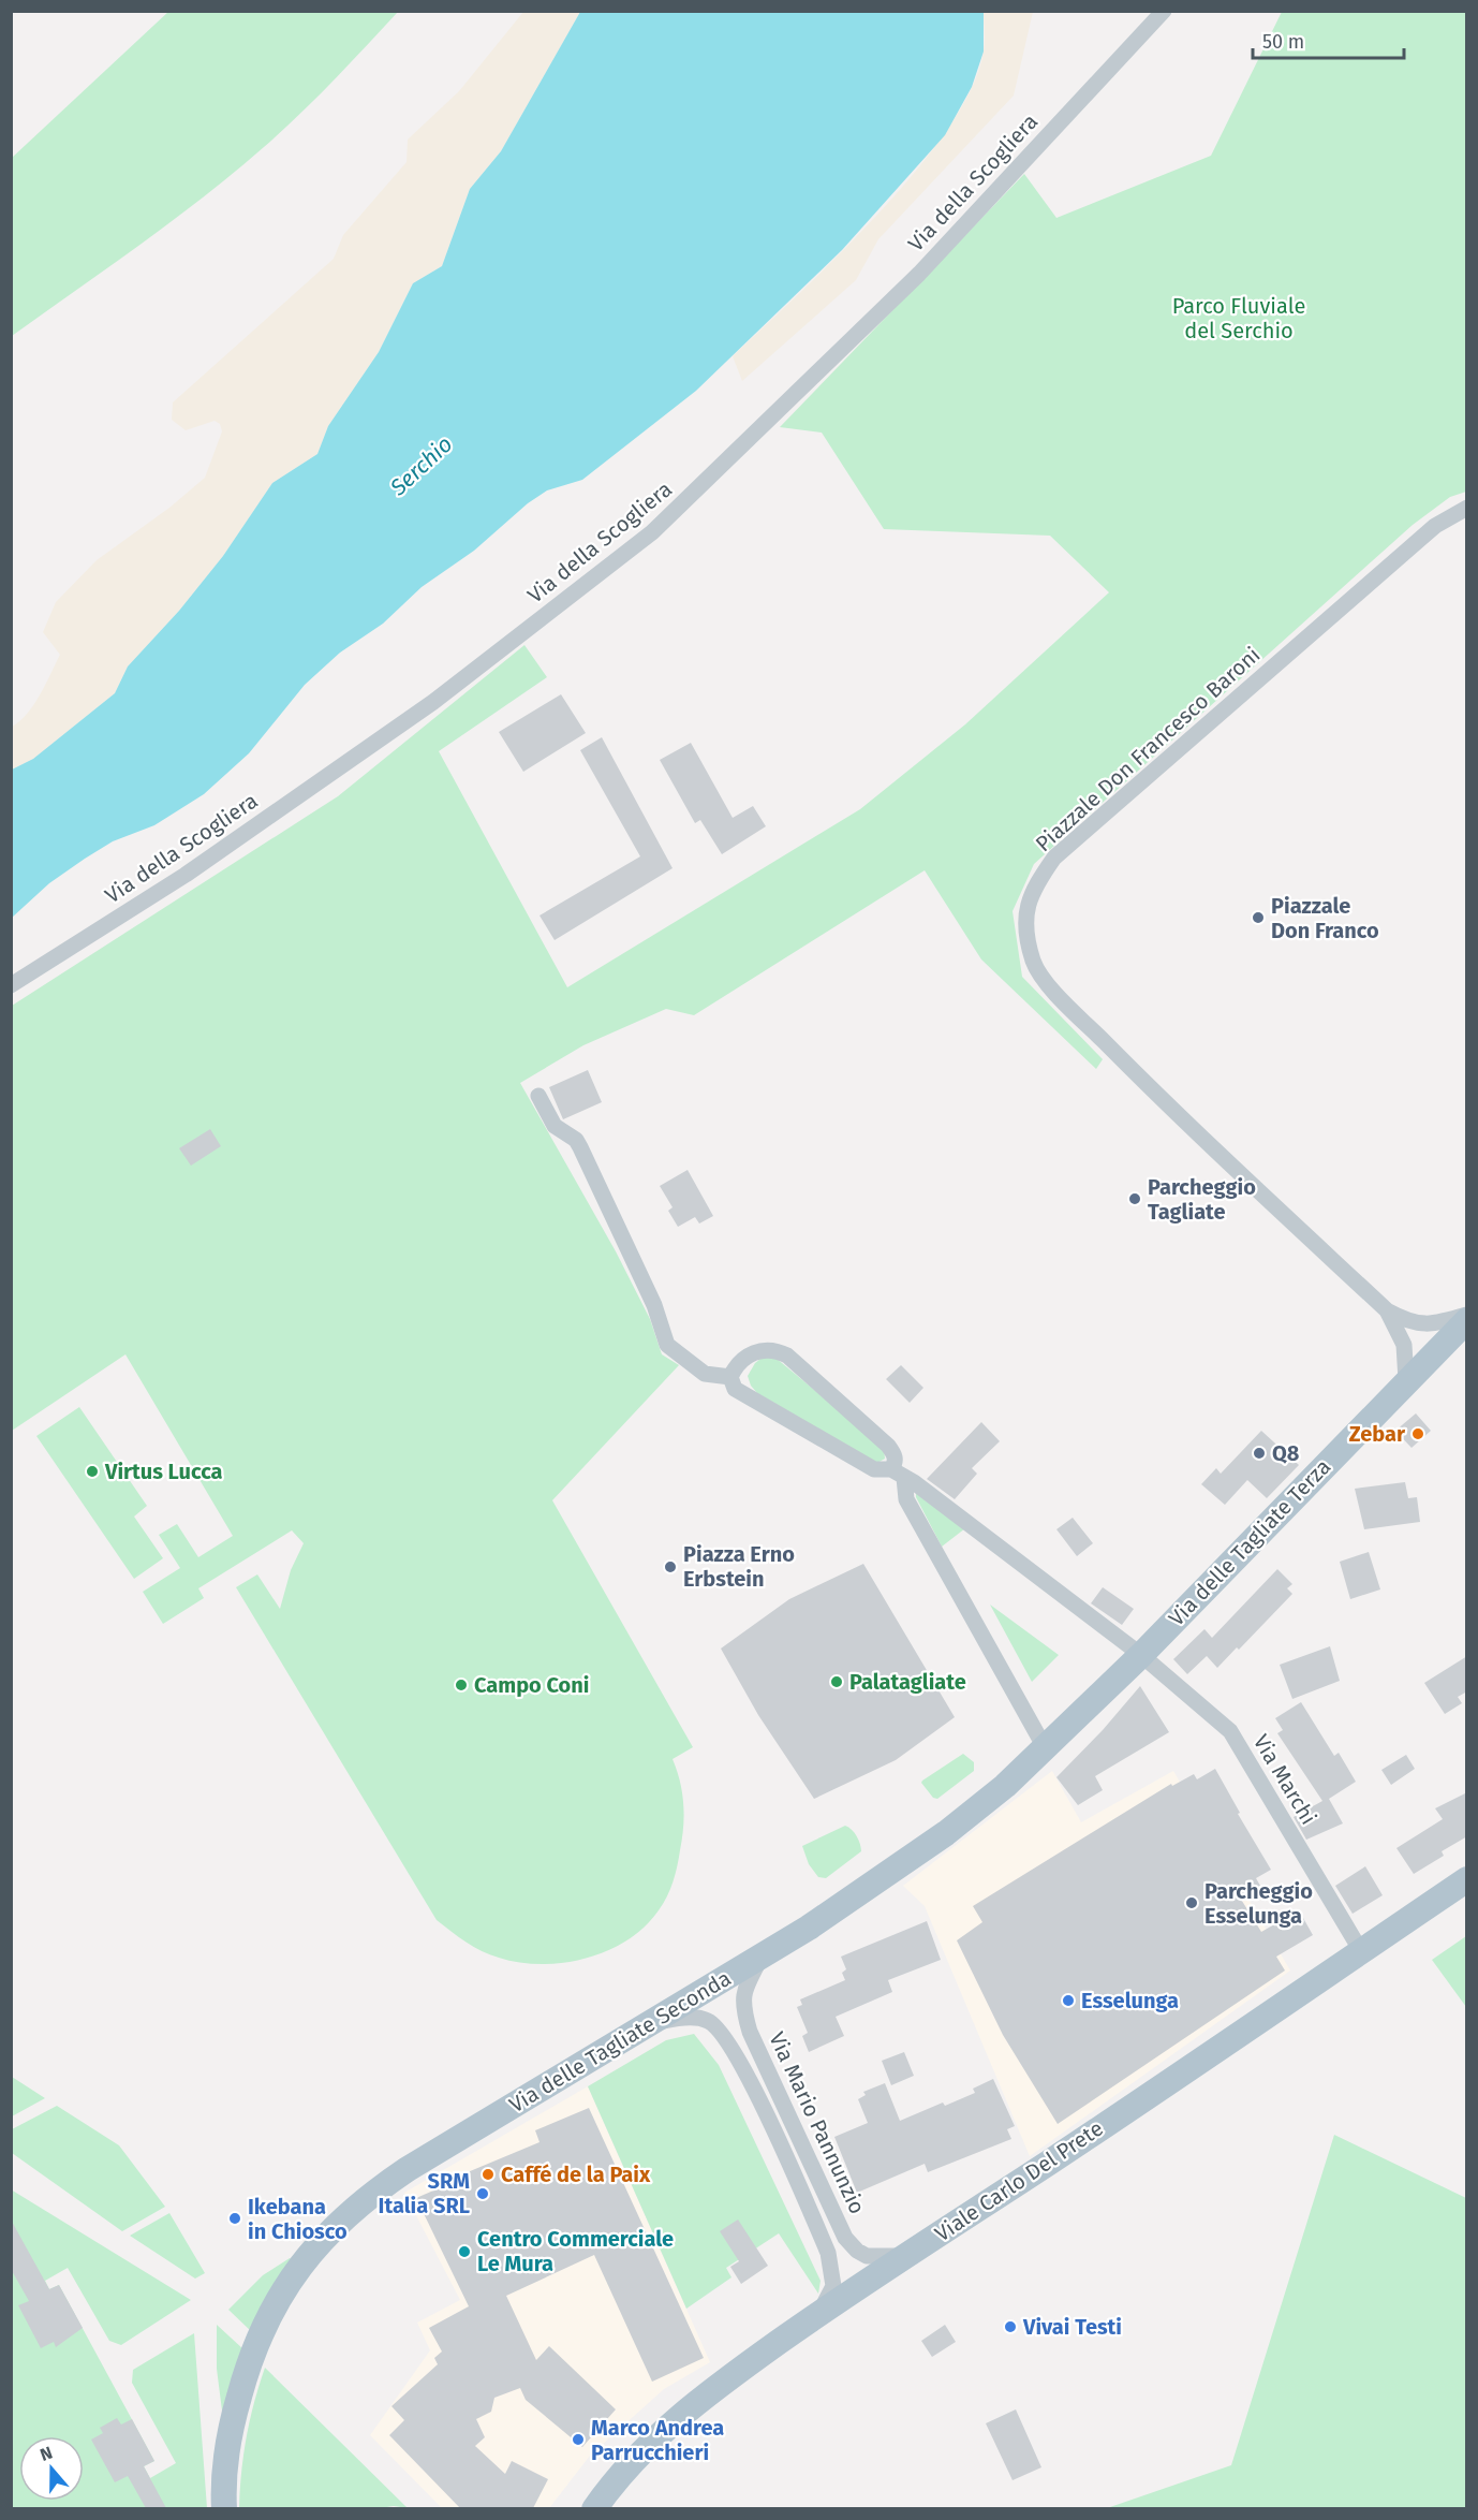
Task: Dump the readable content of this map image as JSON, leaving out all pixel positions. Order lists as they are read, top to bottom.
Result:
{
  "streets": {
    "main road": ["Via delle Tagliate Terza", "Via delle Tagliate Seconda", "Viale Carlo Del Prete"],
    "street": [
      "Via della Scogliera",
      "Piazzale Don Francesco Baroni",
      "Via Marchi",
      "Via Mario Pannunzio"
    ]
  },
  "crossings": [
    ["Piazzale Don Francesco Baroni", "Via delle Tagliate Terza"],
    ["Via delle Tagliate Terza", "Via Marchi"],
    ["Via delle Tagliate Terza", "Via delle Tagliate Seconda"],
    ["Via Marchi", "Via delle Tagliate Seconda"],
    ["Via Marchi", "Viale Carlo Del Prete"],
    ["Via delle Tagliate Seconda", "Via Mario Pannunzio"],
    ["Via Mario Pannunzio", "Viale Carlo Del Prete"]
  ],
  "water": ["Serchio"],
  "parks": ["Parco Fluviale del Serchio"],
  "places": [
    "Piazzale Don Franco",
    "Parcheggio Tagliate",
    "Zebar",
    "Q8",
    "Virtus Lucca",
    "Piazza Erno Erbstein",
    "Palatagliate",
    "Campo Coni",
    "Parcheggio Esselunga",
    "Esselunga",
    "Caffé de la Paix",
    "SRM Italia SRL",
    "Ikebana in Chiosco",
    "Centro Commerciale Le Mura",
    "Vivai Testi",
    "Marco Andrea Parrucchieri"
  ],
  "scale_bar": "50 m",
  "north": "top"
}
